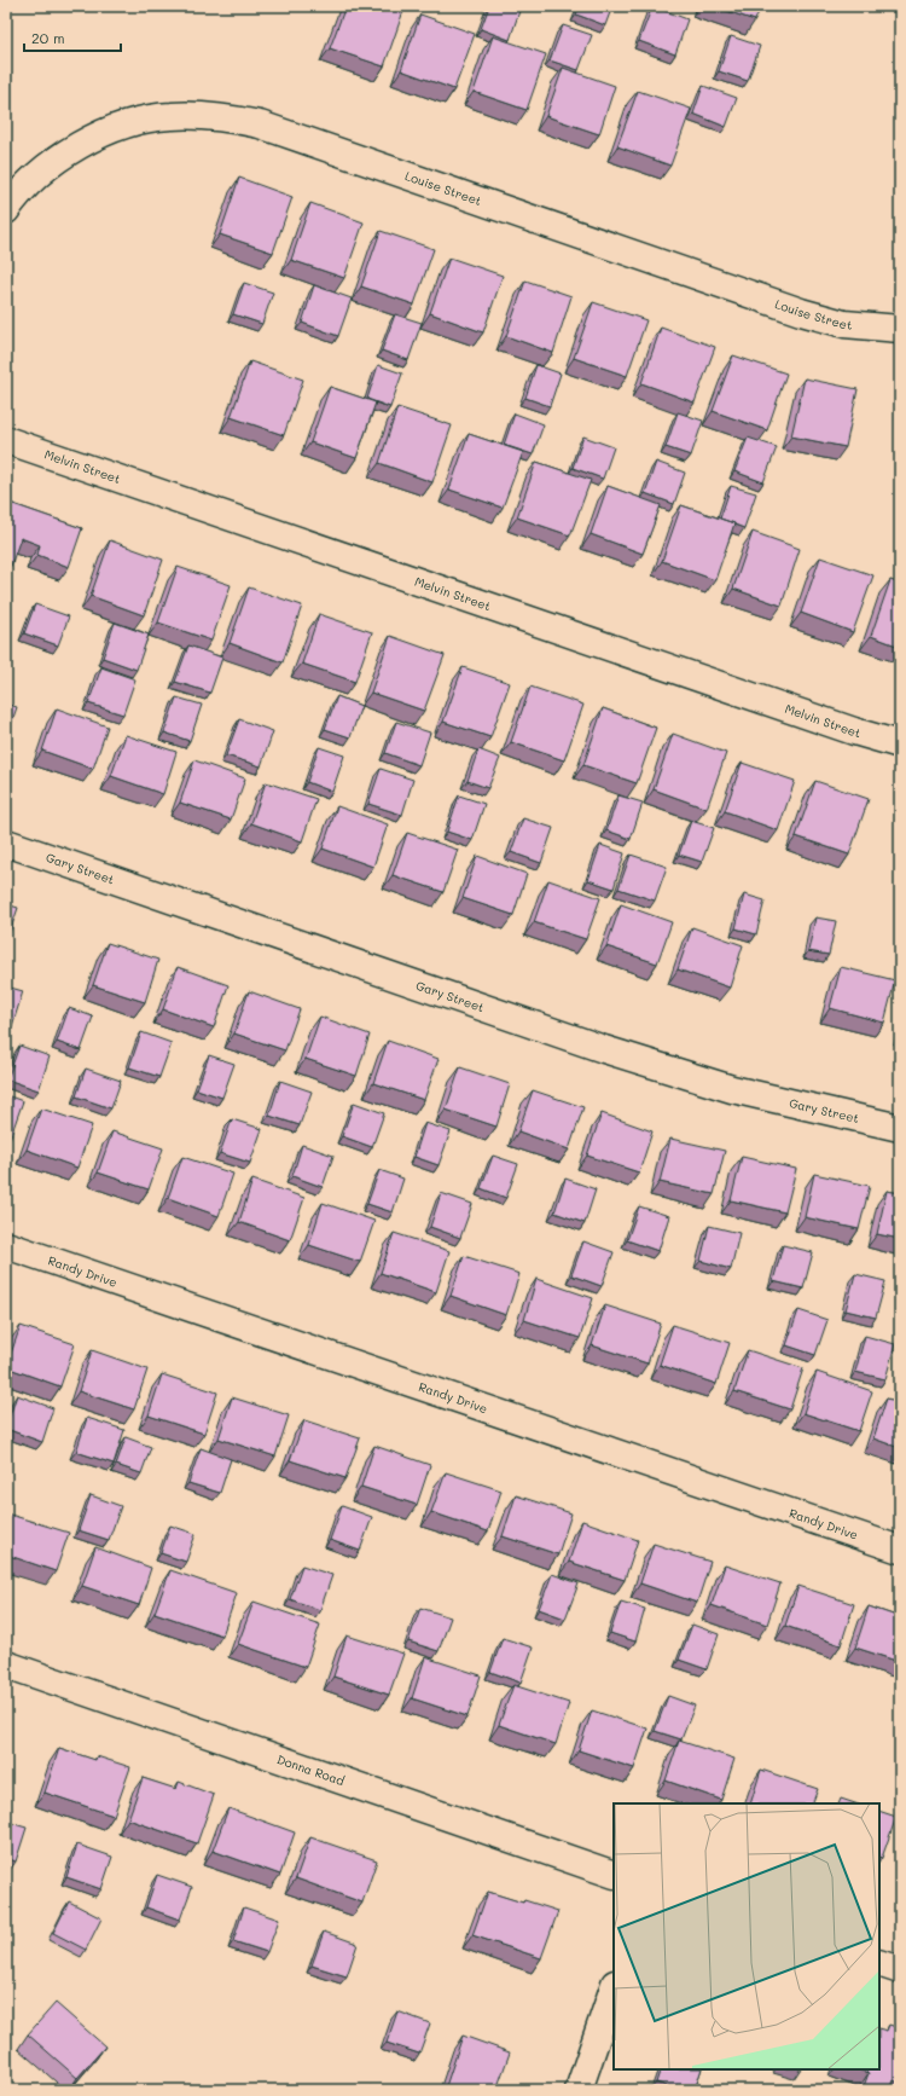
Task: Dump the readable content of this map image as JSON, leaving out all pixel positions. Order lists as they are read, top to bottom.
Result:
{
  "streets": {
    "street": [
      "Louise Street",
      "Melvin Street",
      "Gary Street",
      "Randy Drive",
      "Donna Road"
    ]
  },
  "scale_bar": "20 m"
}
